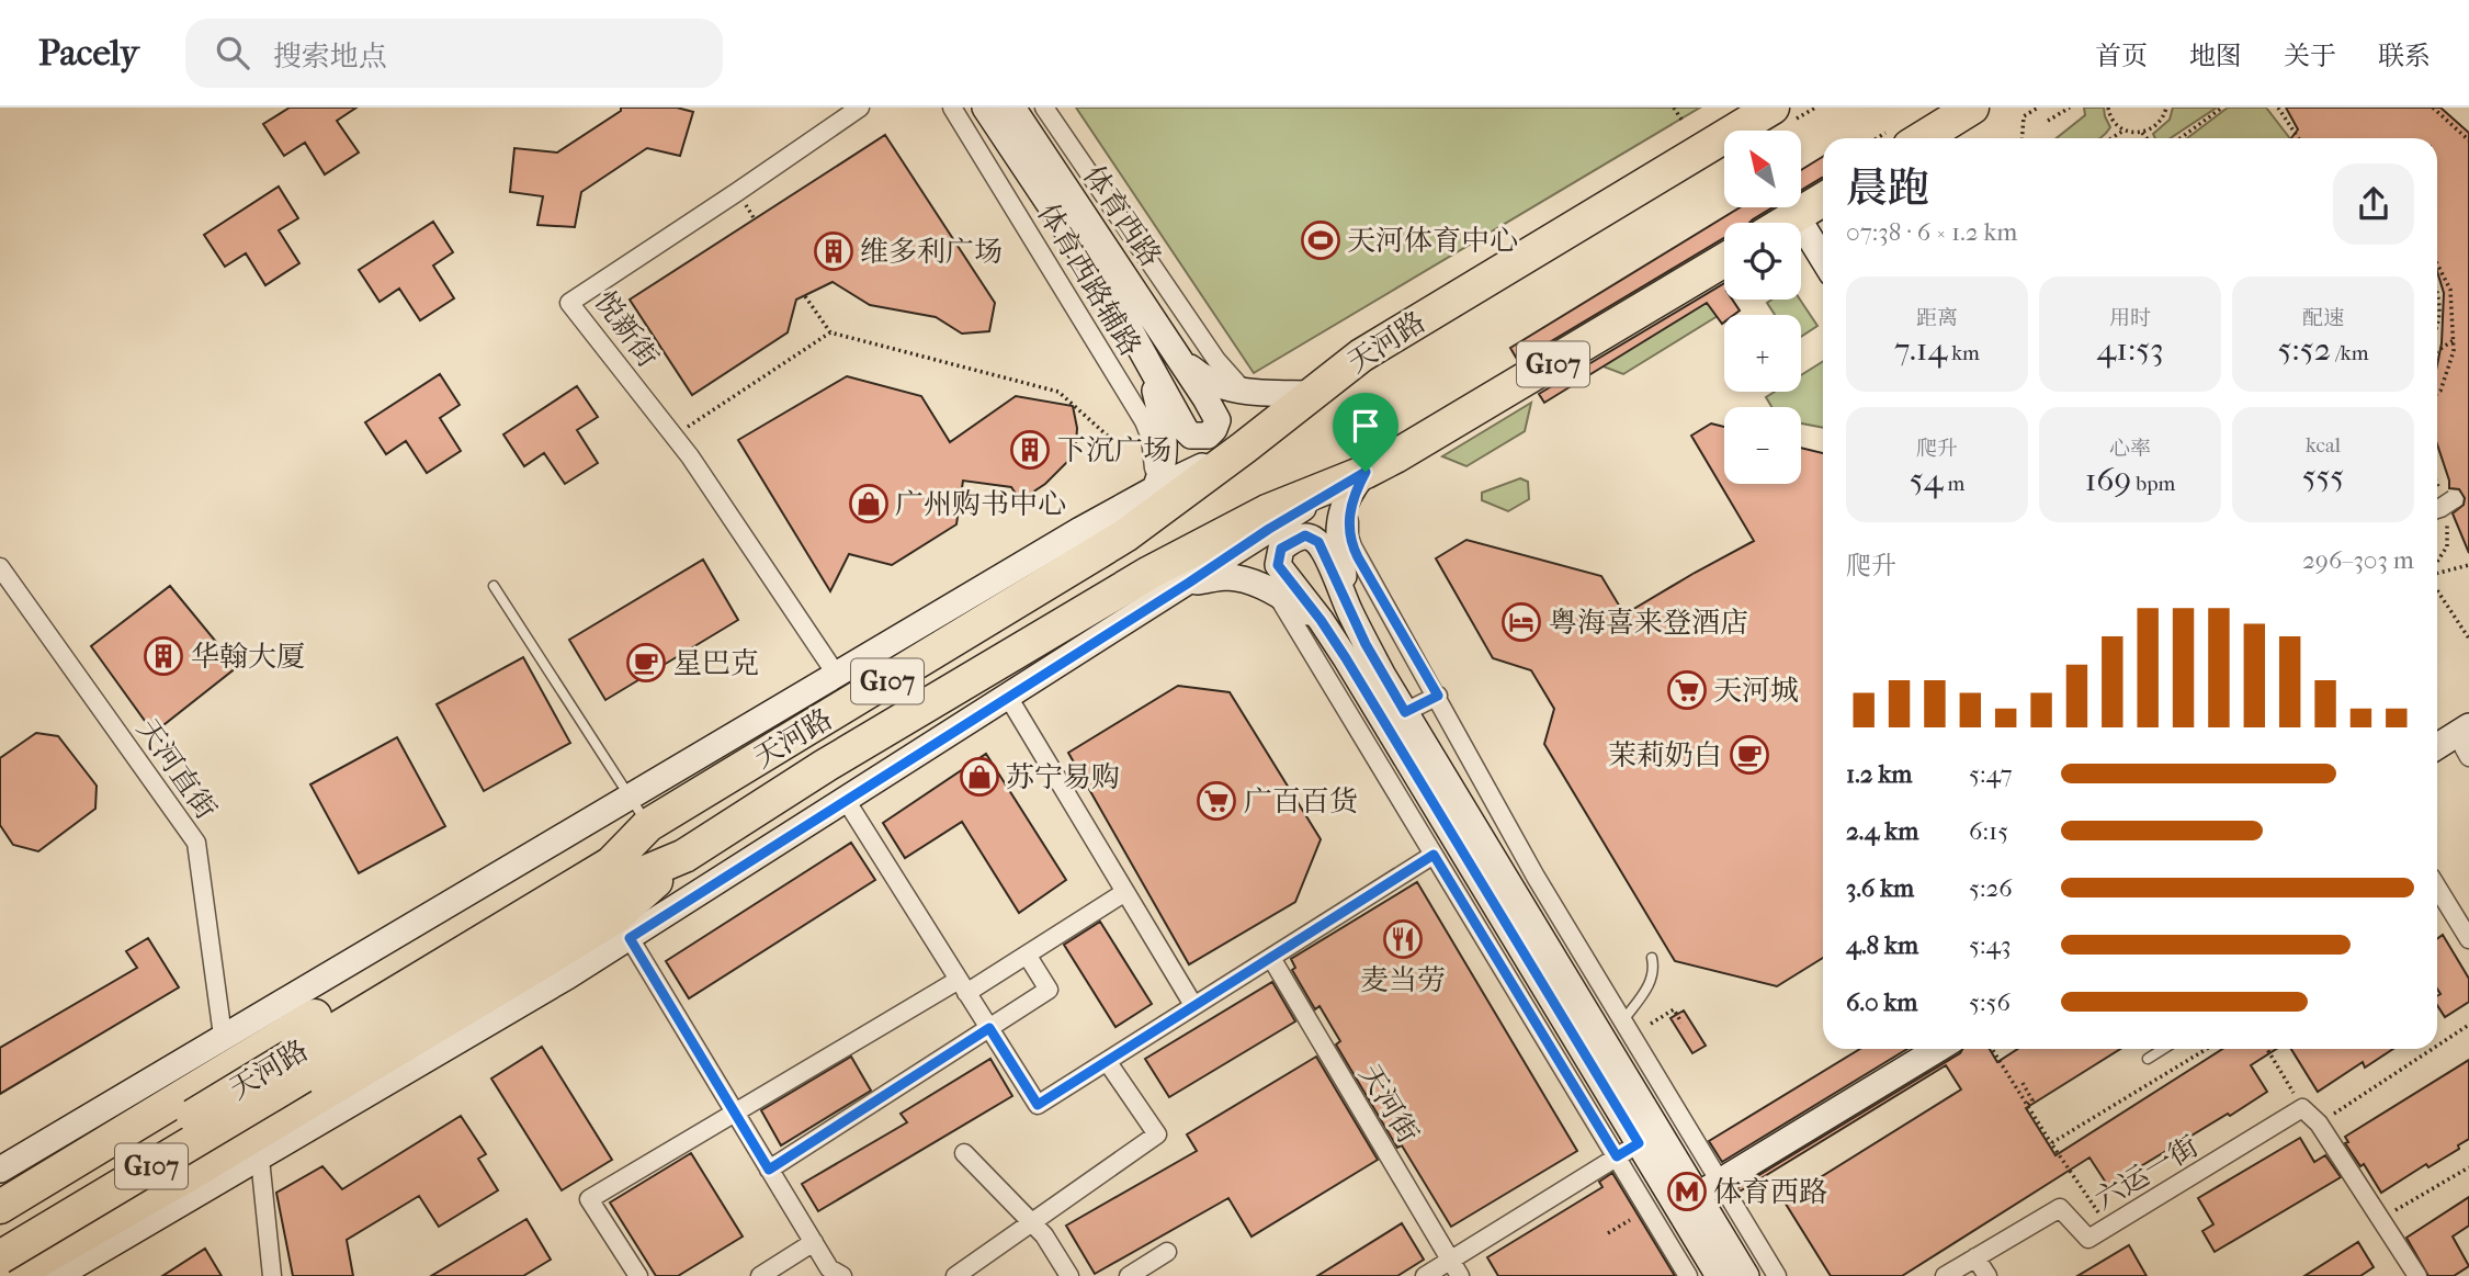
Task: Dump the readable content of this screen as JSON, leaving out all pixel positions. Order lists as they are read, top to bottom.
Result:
{
  "streets": {
    "highway": ["天河路", "G107"],
    "main road": ["体育西路"],
    "street": [
      "体育西路辅路",
      "悦新街",
      "天河直街",
      "天河街",
      "六运一街"
    ]
  },
  "places": {
    "sports": ["天河体育中心"],
    "building": ["维多利广场", "下沉广场", "华翰大厦"],
    "shop": ["广州购书中心", "苏宁易购"],
    "hotel": ["粤海喜来登酒店"],
    "cafe": ["星巴克", "茉莉奶白"],
    "supermarket": ["天河城", "广百百货"],
    "restaurant": ["麦当劳"],
    "metro station": ["体育西路"]
  },
  "north": "top left",
  "page": {
    "header": "Pacely",
    "search": "搜索地点",
    "nav": [
      "首页",
      "地图",
      "关于",
      "联系"
    ],
    "map_buttons": ["+", "−"],
    "heading": ["晨跑", "07:38 · 6 × 1.2 km"],
    "stats": [
      ["距离", "7.14 km"],
      ["用时", "41:53"],
      ["配速", "5:52 /km"],
      ["爬升", "54 m"],
      ["心率", "169 bpm"],
      ["kcal", "555"]
    ],
    "chart": ["爬升", "296–303 m"],
    "list": [
      {
        "name": "1.2 km",
        "note": "5:47"
      },
      {
        "name": "2.4 km",
        "note": "6:15"
      },
      {
        "name": "3.6 km",
        "note": "5:26"
      },
      {
        "name": "4.8 km",
        "note": "5:43"
      },
      {
        "name": "6.0 km",
        "note": "5:56"
      }
    ]
  }
}
